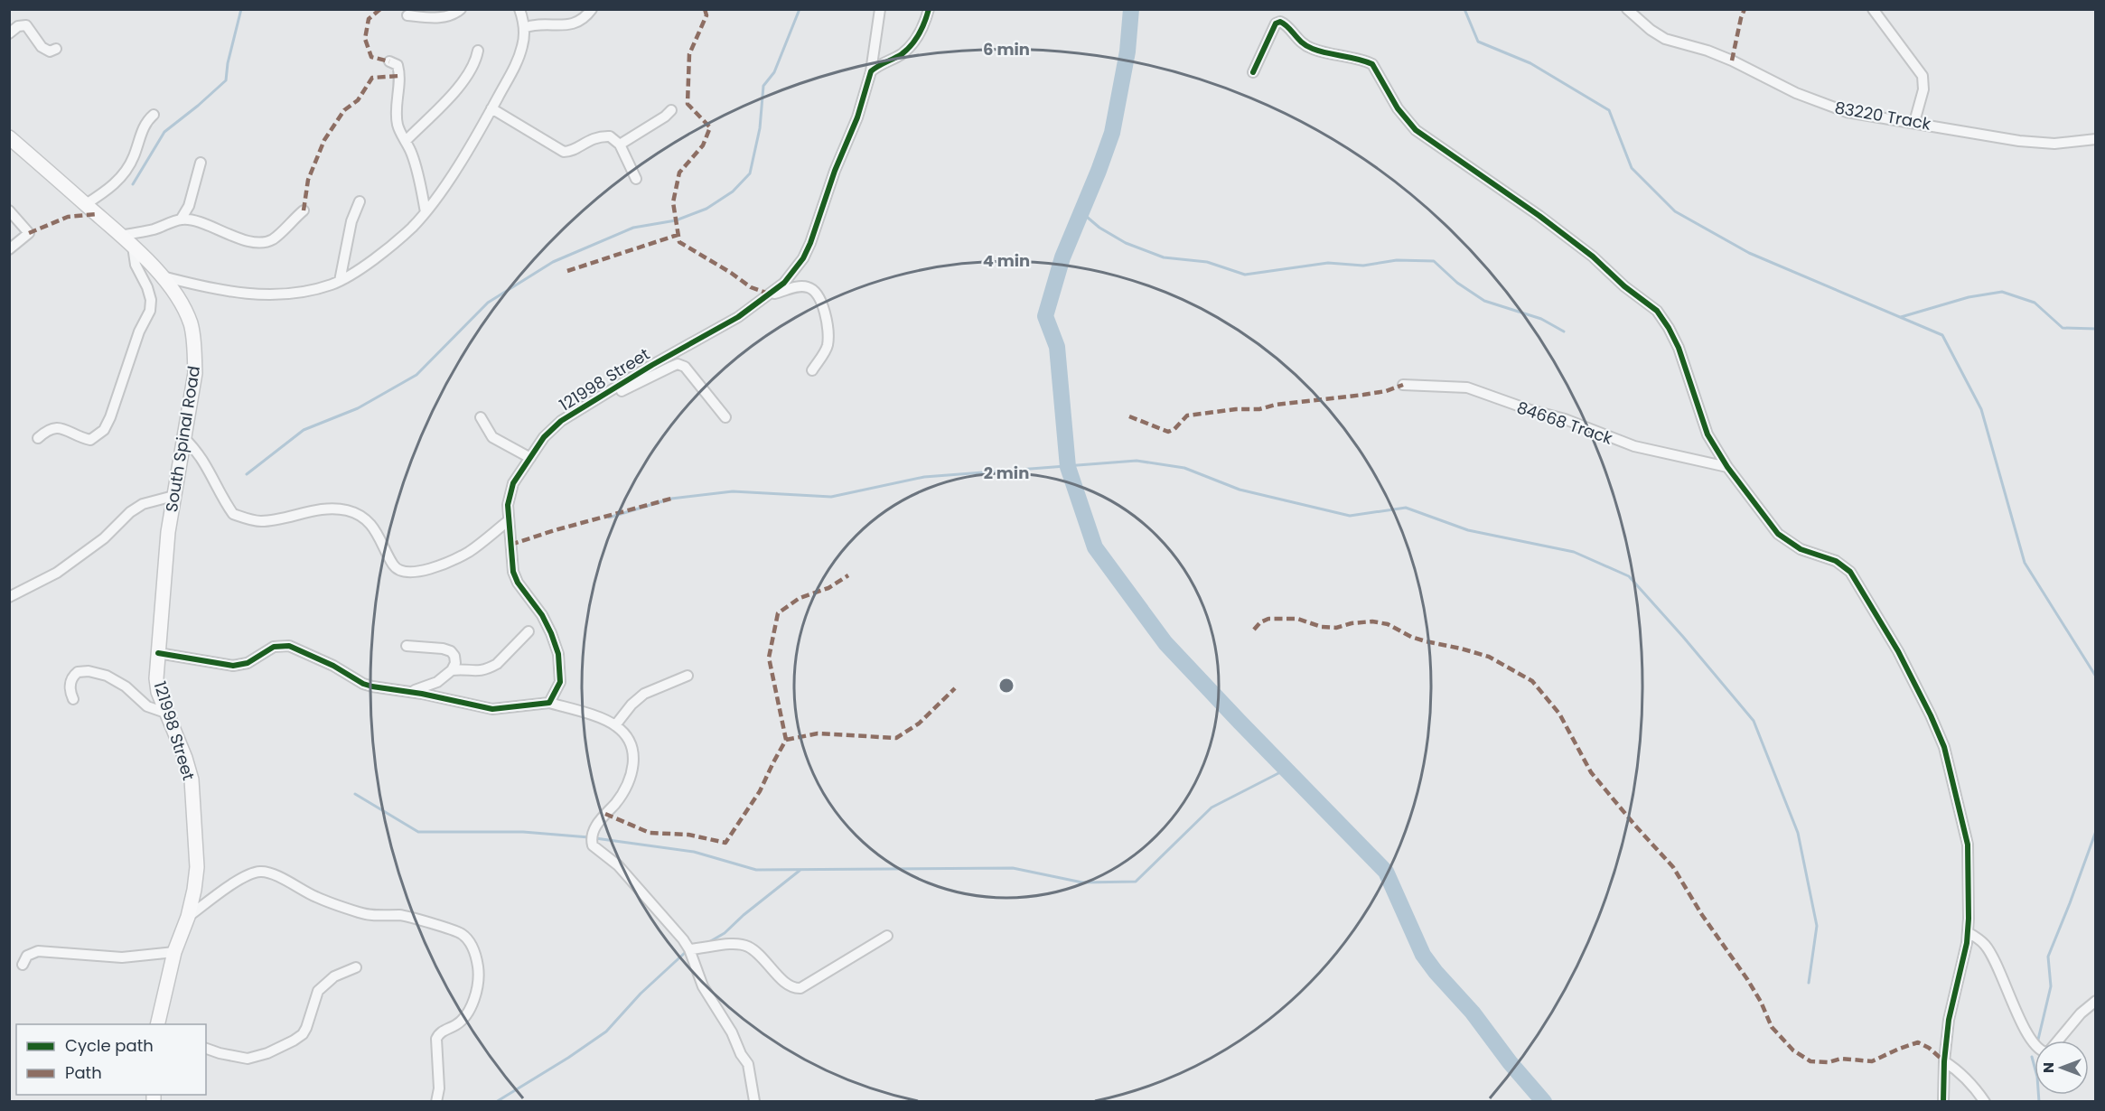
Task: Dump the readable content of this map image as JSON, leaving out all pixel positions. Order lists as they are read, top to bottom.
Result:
{
  "streets": {
    "street": [
      "83220 Track",
      "121998 Street",
      "84668 Track",
      "South Spinal Road"
    ]
  },
  "crossings": [
    ["121998 Street", "South Spinal Road"]
  ],
  "legend": ["Cycle path", "Path"],
  "north": "left",
  "rings": ["6 min", "4 min", "2 min"]
}
